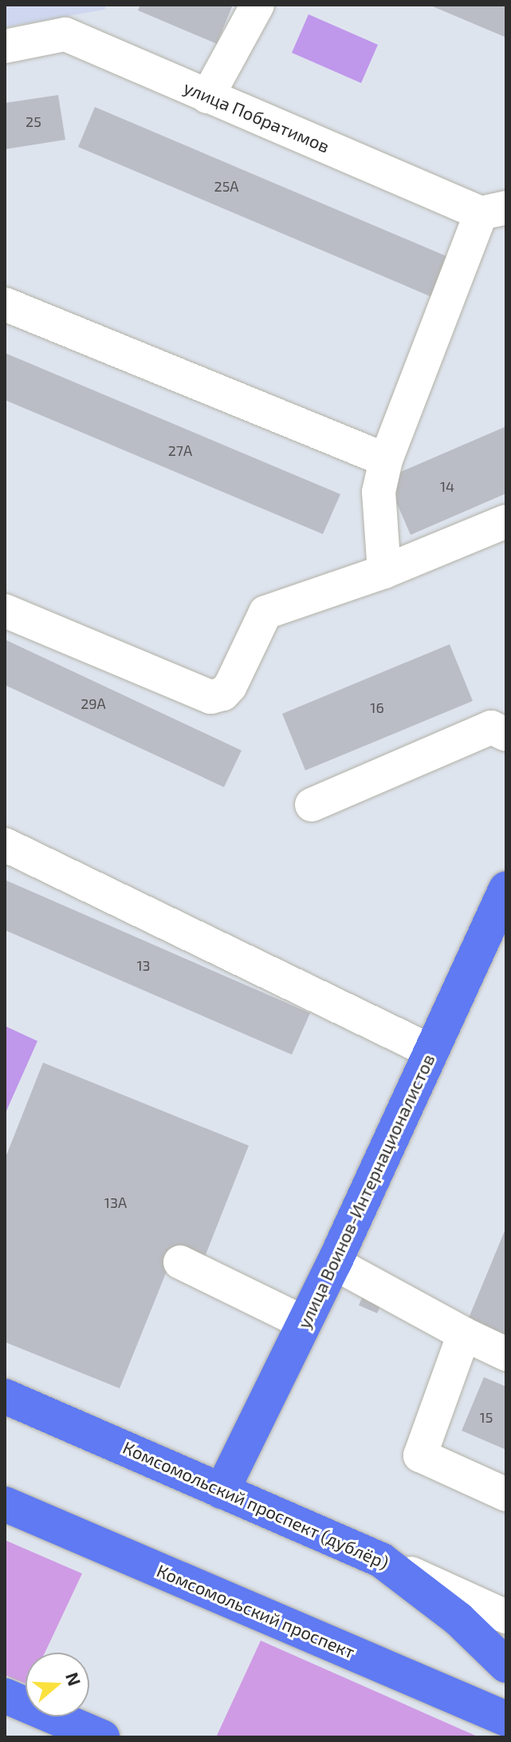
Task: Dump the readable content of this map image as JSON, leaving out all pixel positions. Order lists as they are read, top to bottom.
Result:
{
  "streets": {
    "main road": ["улица Воинов-Интернационалистов", "Комсомольский проспект (дублёр)", "Комсомольский проспект"],
    "street": ["улица Побратимов"]
  },
  "crossings": [
    ["улица Воинов-Интернационалистов", "Комсомольский проспект (дублёр)"]
  ],
  "house_numbers": [
    "25",
    "25А",
    "27А",
    "14",
    "29А",
    "16",
    "13",
    "13А",
    "15"
  ],
  "north": "right"
}
